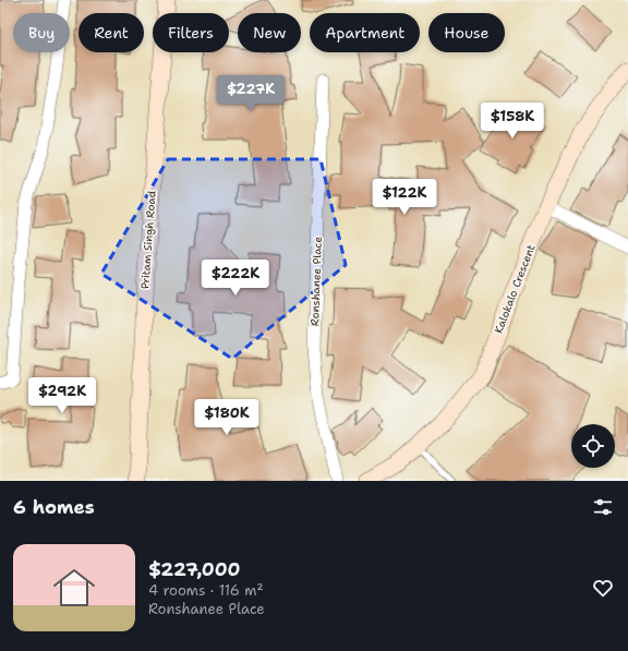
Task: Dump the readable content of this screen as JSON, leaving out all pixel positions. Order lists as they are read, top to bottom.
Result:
{
  "streets": {
    "street": ["Pritam Singh Road", "Ronshanee Place", "Kalokalo Crescent"]
  },
  "page": {
    "chip": [
      "Buy",
      "Rent",
      "Filters",
      "New",
      "Apartment",
      "House"
    ],
    "price": [
      "$227K",
      "$158K",
      "$122K",
      "$222K",
      "$292K",
      "$180K"
    ],
    "heading": "6 homes",
    "list": [
      {
        "name": "$227,000",
        "note": "4 rooms · 116 m² · Ronshanee Place"
      }
    ]
  }
}
